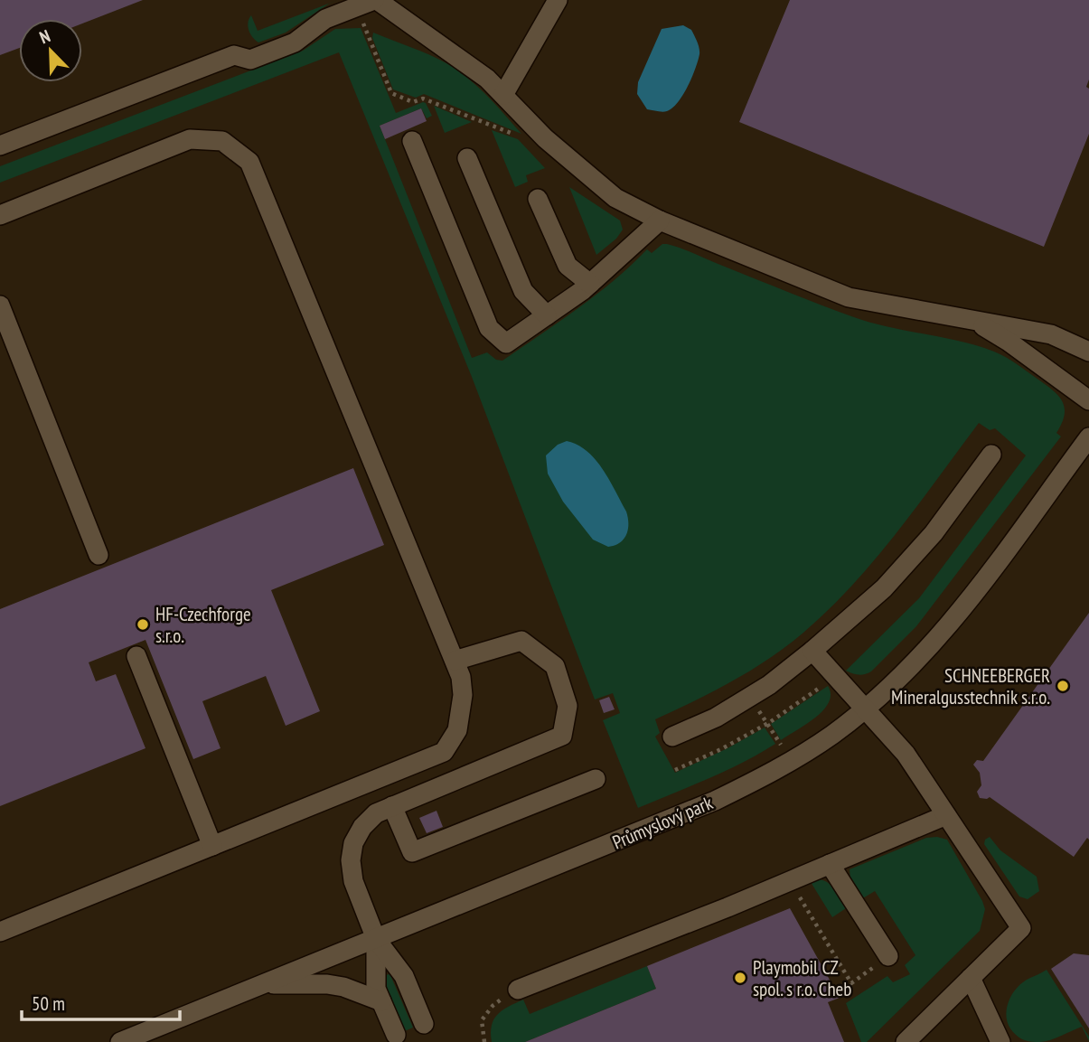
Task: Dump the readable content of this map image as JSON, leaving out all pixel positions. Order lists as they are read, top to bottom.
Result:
{
  "streets": {
    "lane": ["Průmyslový park"]
  },
  "places": ["HF-Czechforge s.r.o.", "SCHNEEBERGER Mineralgusstechnik s.r.o.", "Playmobil CZ spol. s r.o. Cheb"],
  "scale_bar": "50 m",
  "north": "top left"
}
